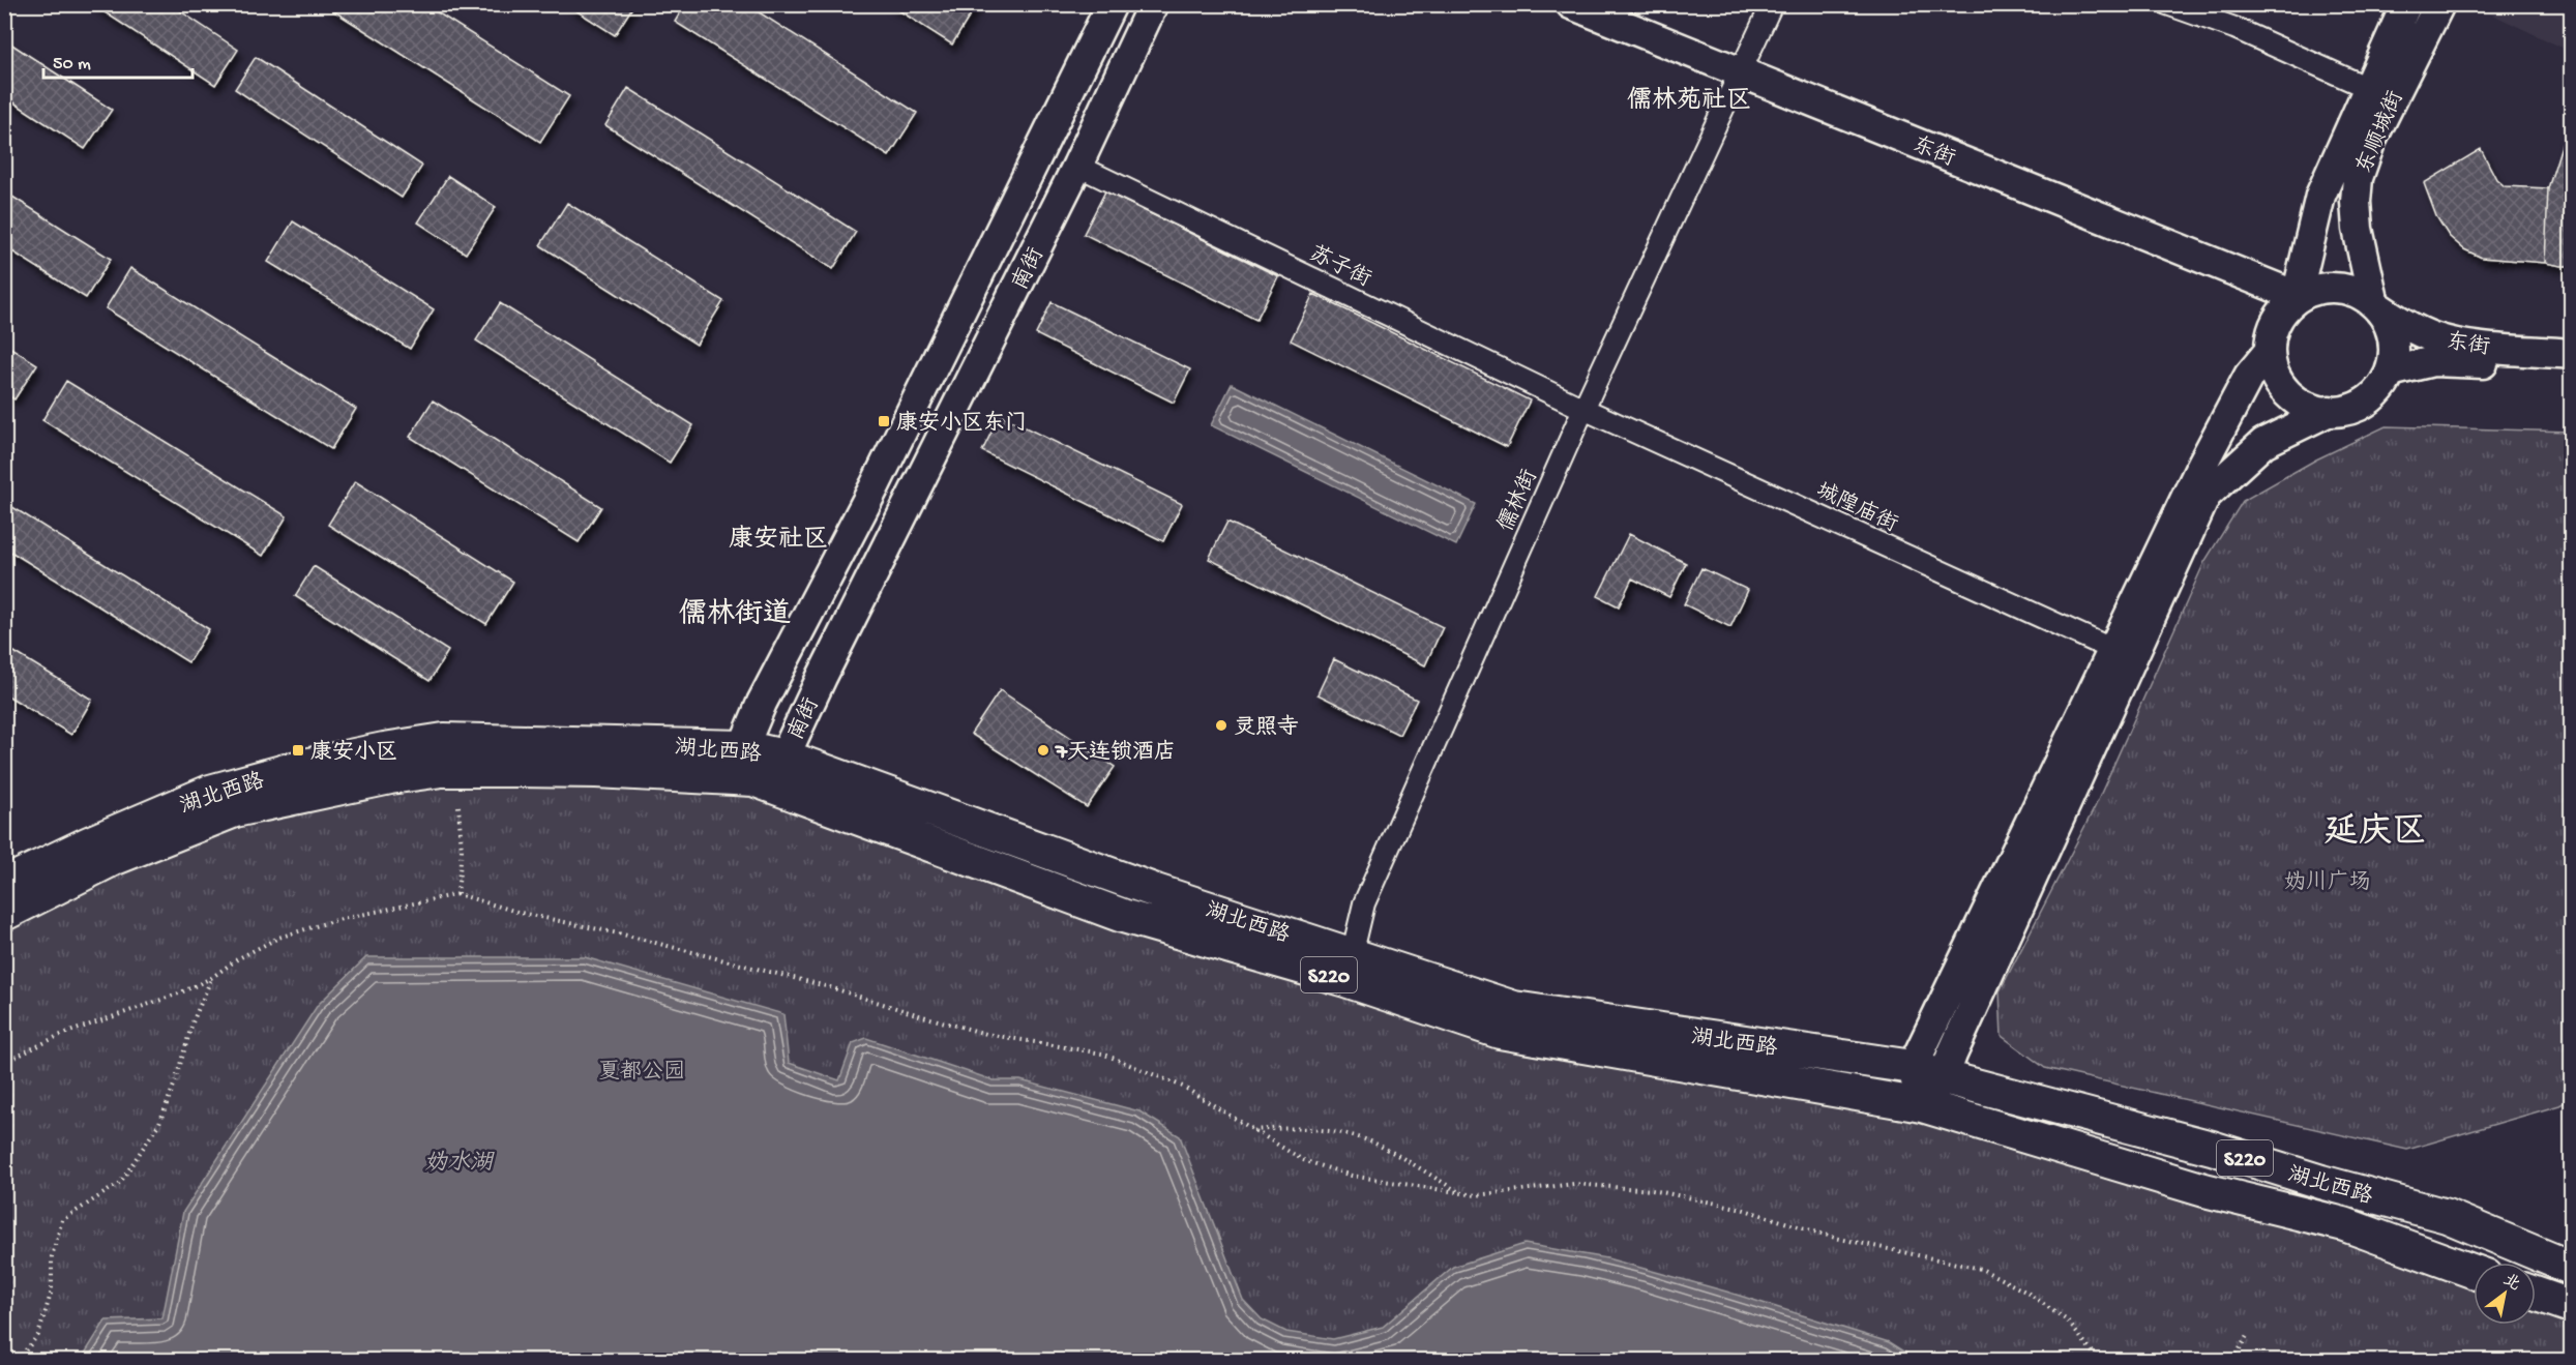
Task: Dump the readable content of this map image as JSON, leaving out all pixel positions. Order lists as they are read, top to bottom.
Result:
{
  "streets": {
    "main road": ["湖北西路", "S220"],
    "street": [
      "东顺城街",
      "东街",
      "苏子街",
      "南街",
      "儒林街",
      "城隍庙街"
    ]
  },
  "crossings": [
    ["东顺城街", "东街"],
    ["东街", "儒林街"],
    ["苏子街", "南街"],
    ["苏子街", "儒林街"],
    ["苏子街", "城隍庙街"],
    ["南街", "湖北西路"],
    ["儒林街", "城隍庙街"],
    ["儒林街", "湖北西路"]
  ],
  "districts": [
    "儒林苑社区",
    "康安社区",
    "儒林街道",
    "延庆区"
  ],
  "water": ["妫水湖"],
  "parks": ["妫川广场", "夏都公园"],
  "places": {
    "transit": ["康安小区东门", "康安小区"],
    "other": ["灵照寺", "7天连锁酒店"]
  },
  "scale_bar": "50 m",
  "north": "top right"
}
